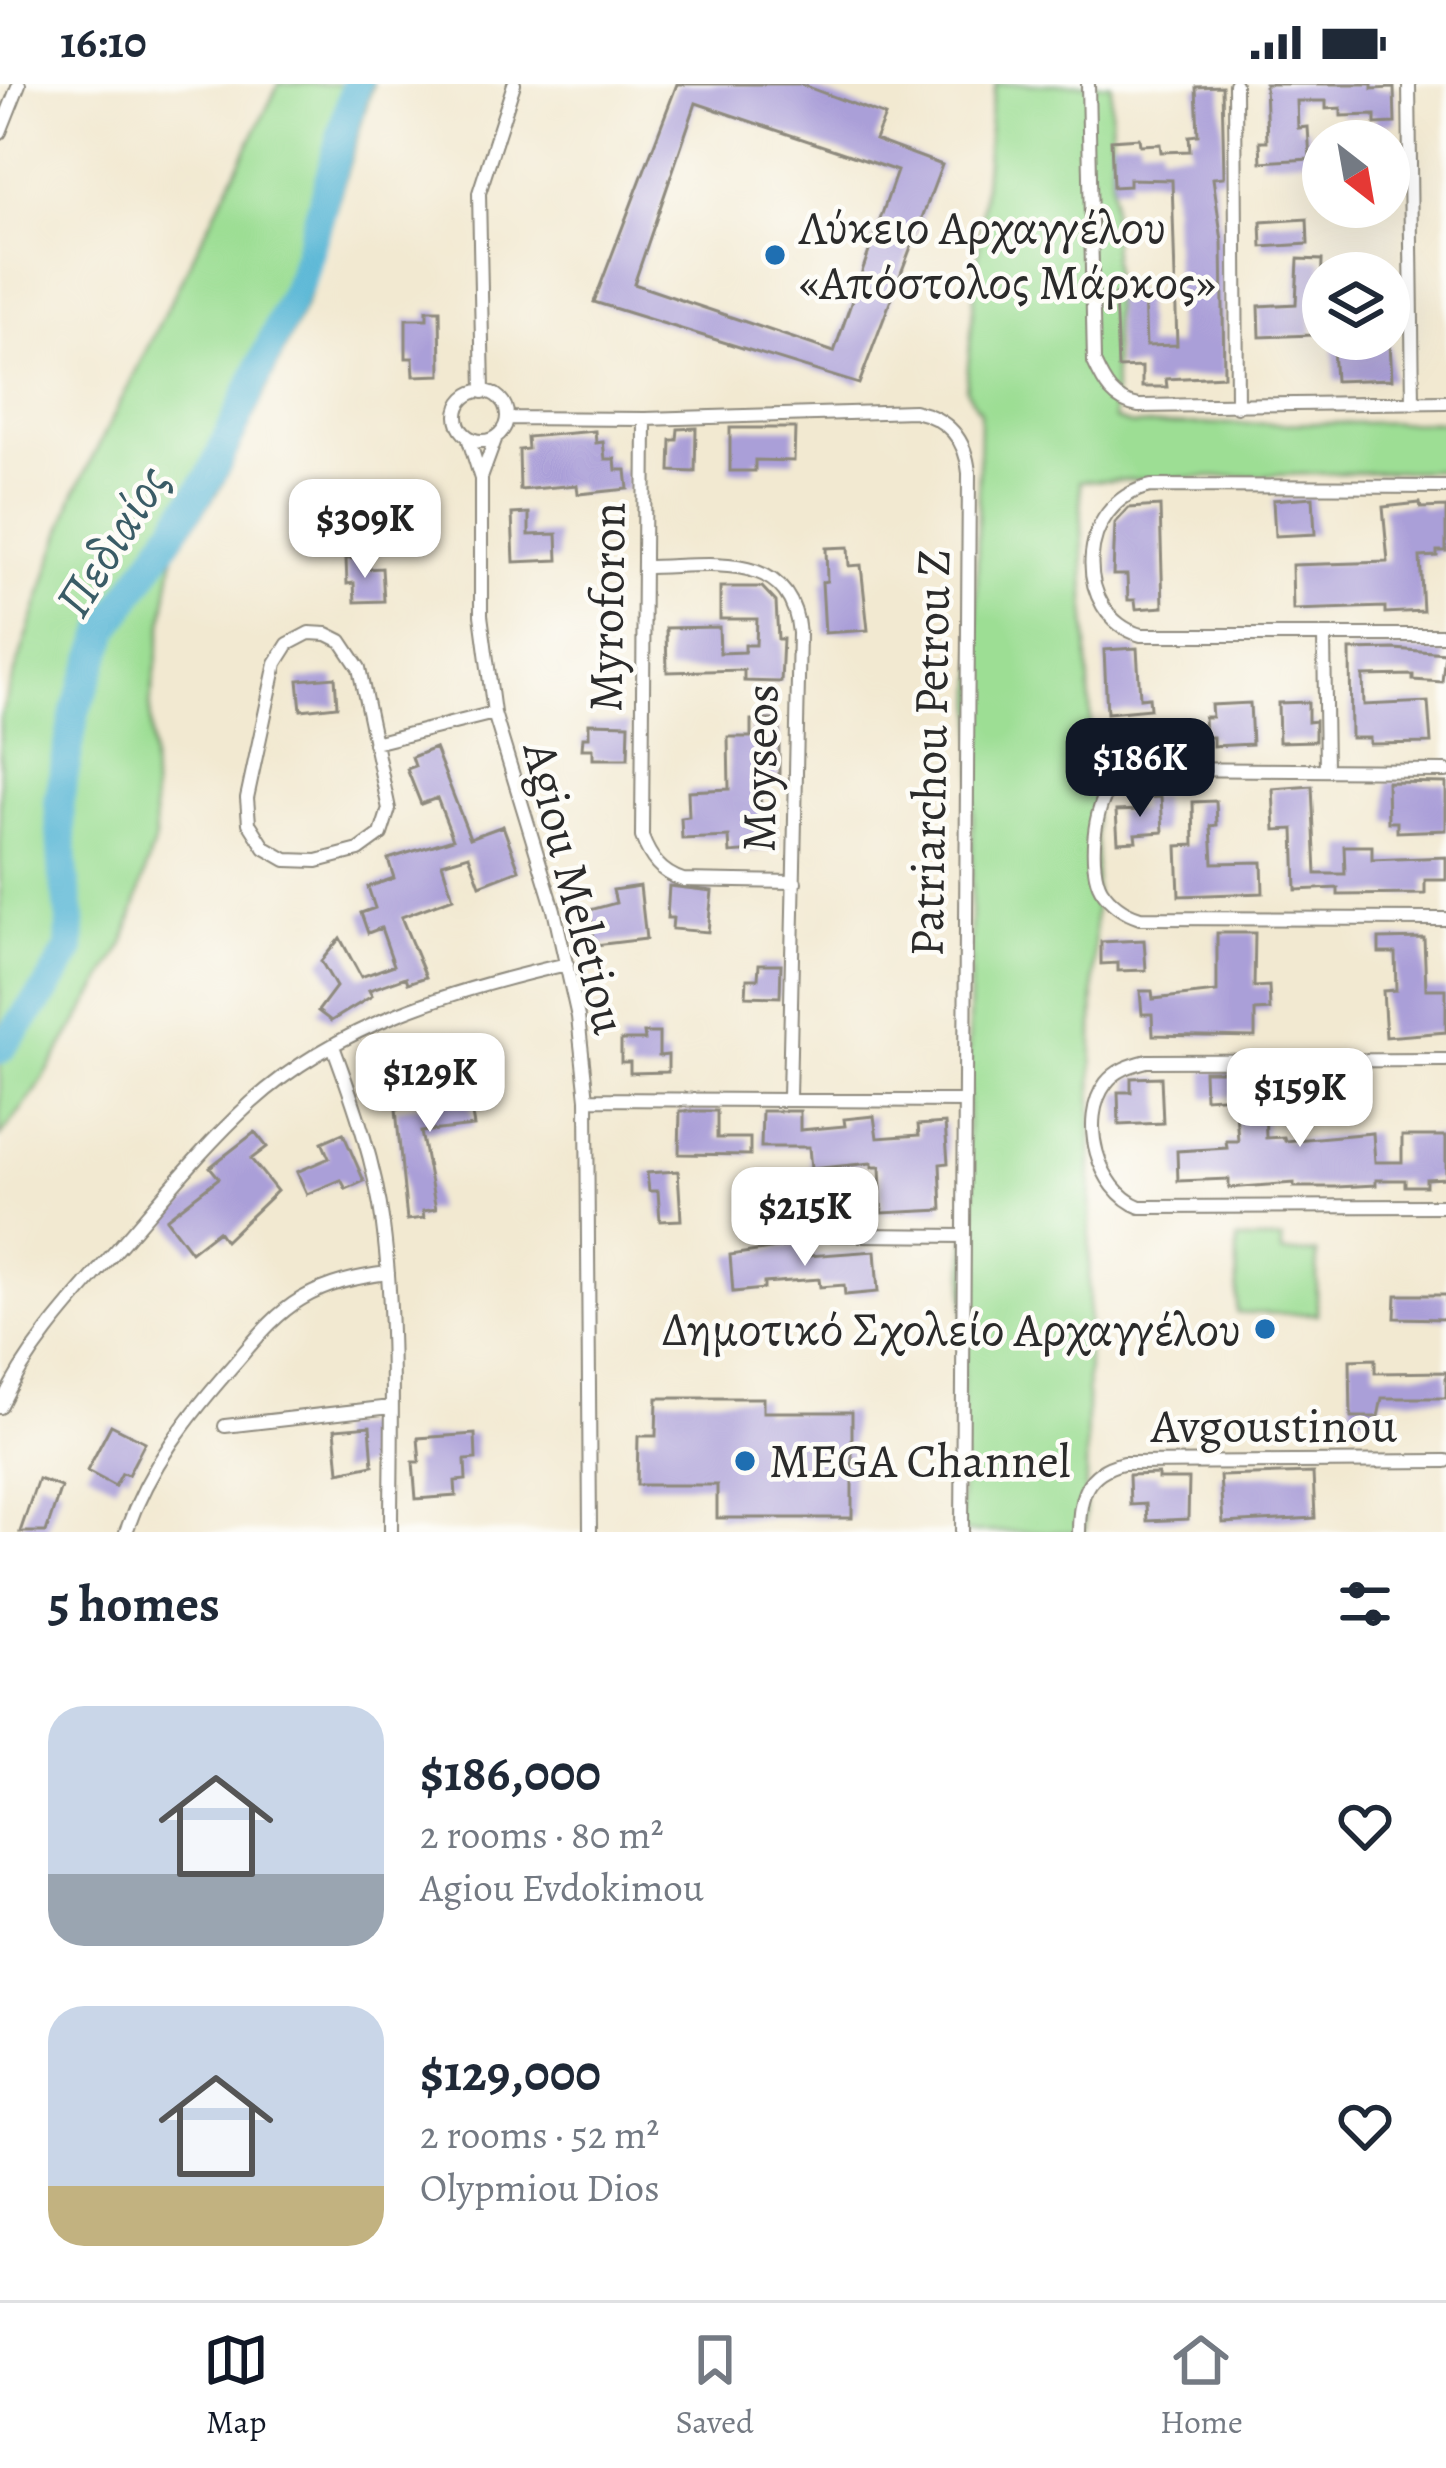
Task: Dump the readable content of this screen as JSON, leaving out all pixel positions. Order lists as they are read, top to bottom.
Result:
{
  "streets": {
    "street": [
      "Myroforon",
      "Patriarchou Petrou Z",
      "Moyseos",
      "Agiou Meletiou",
      "Avgoustinou"
    ]
  },
  "crossings": [
    ["Myroforon", "Patriarchou Petrou Z"],
    ["Myroforon", "Moyseos"],
    ["Patriarchou Petrou Z", "Agiou Meletiou"]
  ],
  "water": ["Πεδιαίος"],
  "places": ["Λύκειο Αρχαγγέλου «Απόστολος Μάρκος»", "Δημοτικό Σχολείο Αρχαγγέλου", "MEGA Channel"],
  "north": "bottom right",
  "page": {
    "status": "16:10",
    "price": [
      "$309K",
      "$186K",
      "$129K",
      "$159K",
      "$215K"
    ],
    "heading": "5 homes",
    "list": [
      {
        "name": "$186,000",
        "note": "2 rooms · 80 m² · Agiou Evdokimou"
      },
      {
        "name": "$129,000",
        "note": "2 rooms · 52 m² · Olypmiou Dios"
      }
    ],
    "tabs": ["Map", "Saved", "Home"]
  }
}
